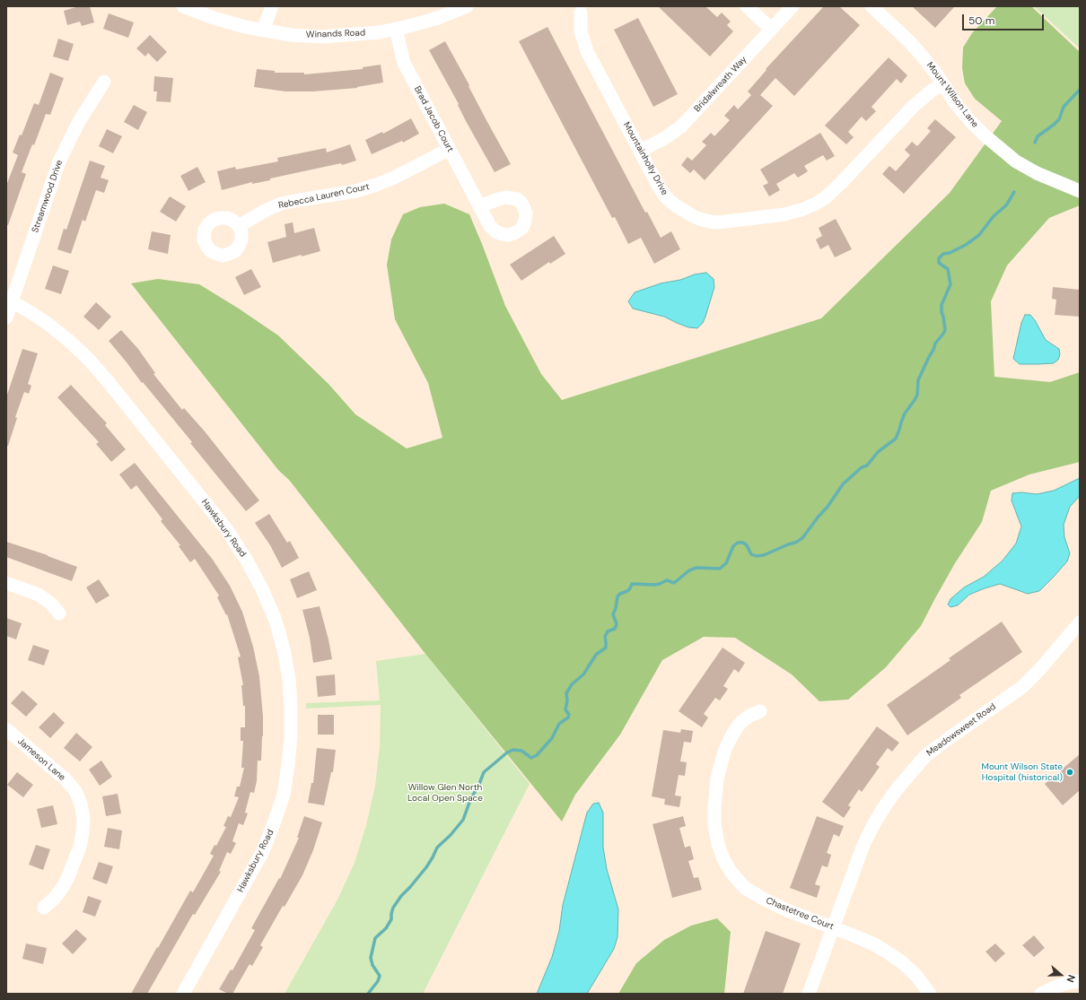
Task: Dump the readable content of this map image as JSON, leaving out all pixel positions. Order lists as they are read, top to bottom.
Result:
{
  "streets": {
    "street": [
      "Winands Road",
      "Bridalwreath Way",
      "Mount Wilson Lane",
      "Brad Jacob Court",
      "Mountainholly Drive",
      "Streamwood Drive",
      "Rebecca Lauren Court",
      "Hawksbury Road",
      "Meadowsweet Road",
      "Jameson Lane",
      "Chastetree Court"
    ]
  },
  "crossings": [
    ["Winands Road", "Brad Jacob Court"],
    ["Bridalwreath Way", "Mountainholly Drive"],
    ["Mount Wilson Lane", "Mountainholly Drive"],
    ["Brad Jacob Court", "Rebecca Lauren Court"],
    ["Streamwood Drive", "Hawksbury Road"],
    ["Meadowsweet Road", "Chastetree Court"]
  ],
  "parks": ["Willow Glen North Local Open Space"],
  "places": ["Mount Wilson State Hospital (historical)"],
  "scale_bar": "50 m",
  "north": "right"
}
